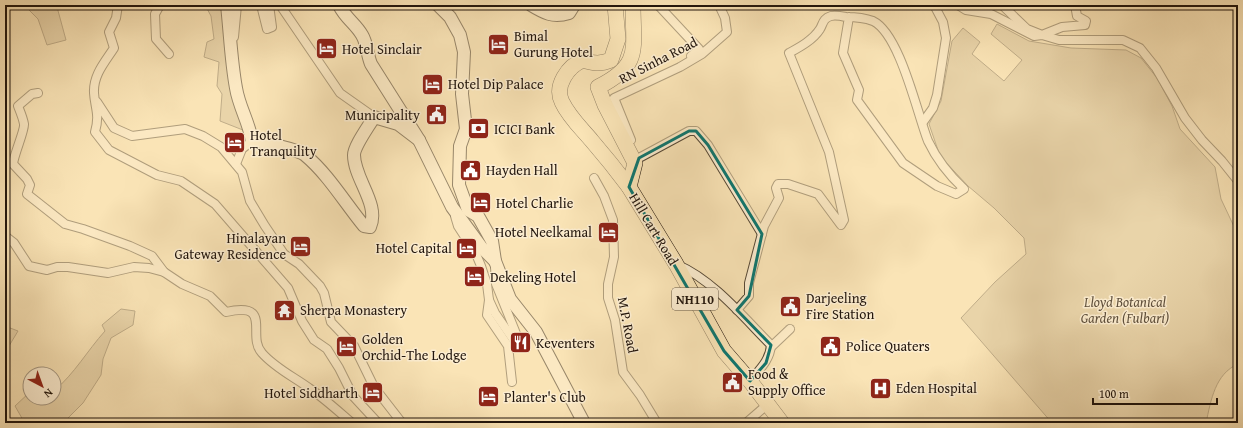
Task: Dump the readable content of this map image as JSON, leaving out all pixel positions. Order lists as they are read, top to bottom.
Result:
{
  "streets": {
    "highway": ["Hill Cart Road", "NH110"],
    "street": ["RN Sinha Road", "M.P. Road"]
  },
  "crossings": [
    ["RN Sinha Road", "Hill Cart Road"]
  ],
  "parks": ["Lloyd Botanical Garden (Fulbari)"],
  "places": {
    "hotel": [
      "Bimal Gurung Hotel",
      "Hotel Sinclair",
      "Hotel Dip Palace",
      "Hotel Tranquility",
      "Hotel Charlie",
      "Hotel Neelkamal",
      "Hinalayan Gateway Residence",
      "Hotel Capital",
      "Dekeling Hotel",
      "Golden Orchid-The Lodge",
      "Hotel Siddharth",
      "Planter's Club"
    ],
    "public building": [
      "Municipality",
      "Hayden Hall",
      "Darjeeling Fire Station",
      "Police Quaters",
      "Food & Supply Office"
    ],
    "bank": ["ICICI Bank"],
    "temple": ["Sherpa Monastery"],
    "restaurant": ["Keventers"],
    "hospital": ["Eden Hospital"]
  },
  "scale_bar": "100 m",
  "north": "bottom right"
}
